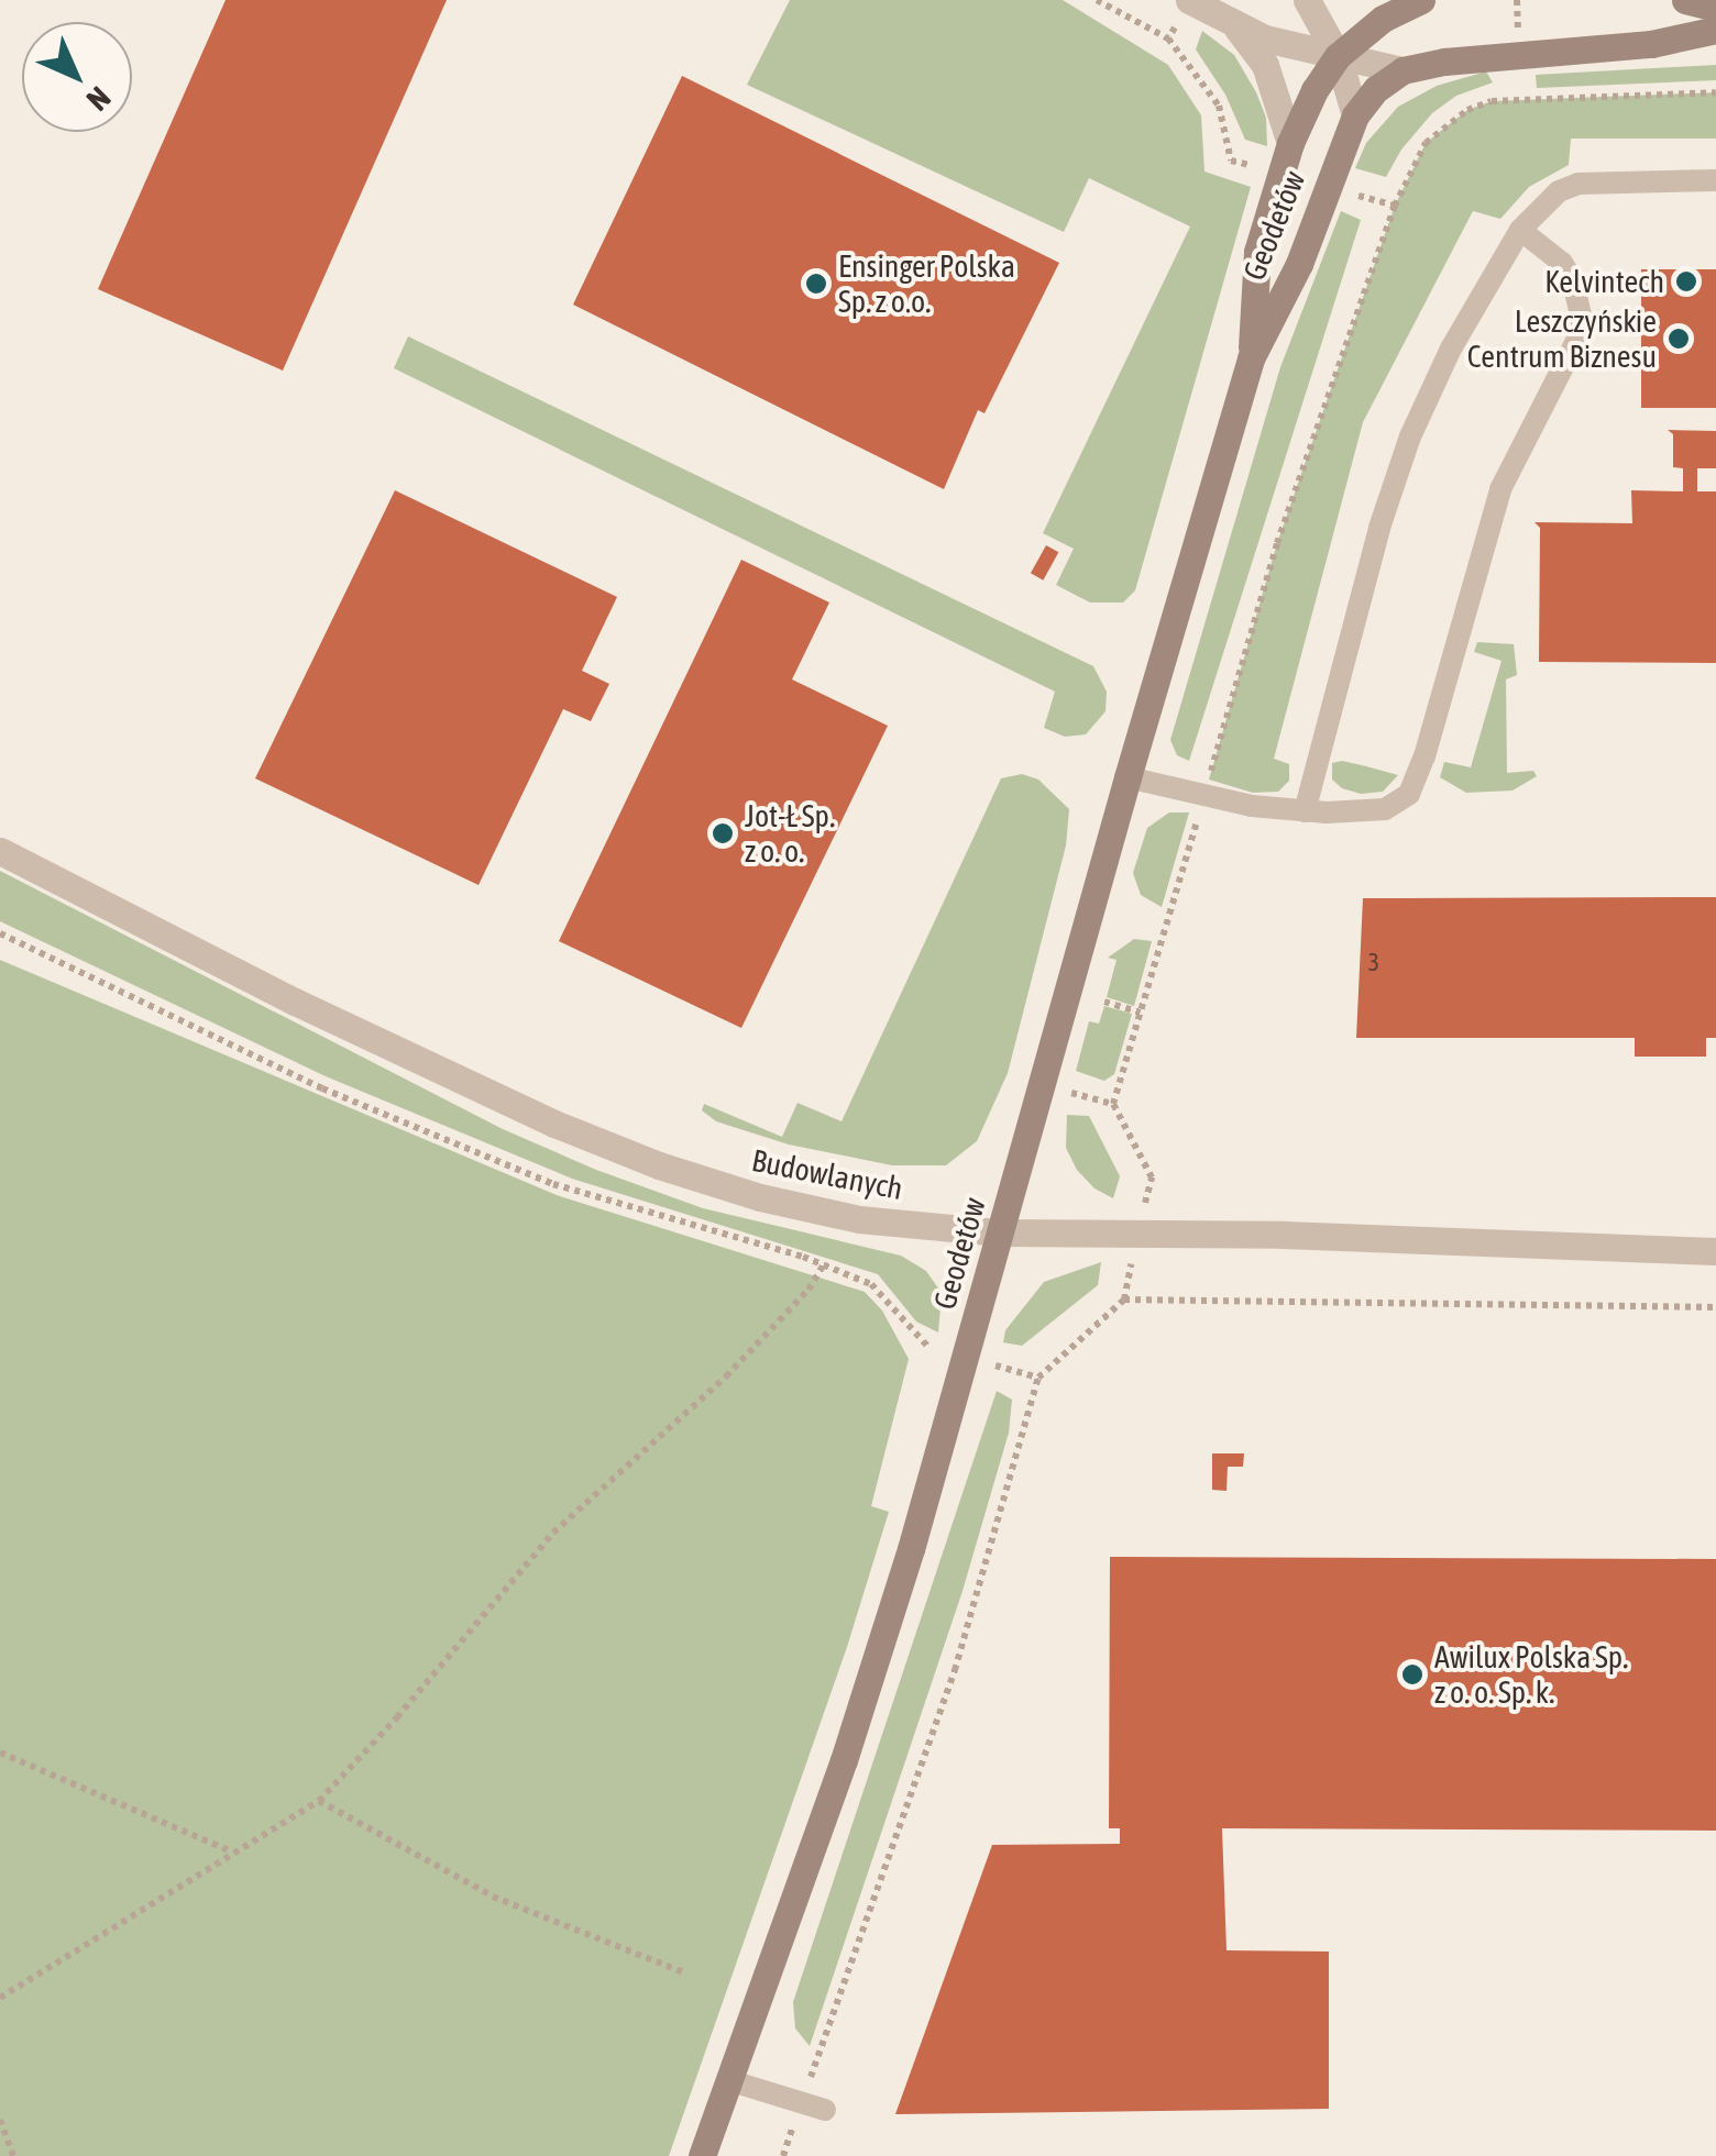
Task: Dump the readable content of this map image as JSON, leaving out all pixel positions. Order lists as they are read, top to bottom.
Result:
{
  "streets": {
    "street": ["Geodetów", "Budowlanych"]
  },
  "crossings": [
    ["Geodetów", "Budowlanych"]
  ],
  "places": [
    "Kelvintech",
    "Ensinger Polska Sp. z o.o.",
    "Leszczyńskie Centrum Biznesu",
    "Jot-Ł Sp. z o. o.",
    "Awilux Polska Sp. z o. o. Sp. k."
  ],
  "house_numbers": ["3"],
  "north": "bottom right"
}
